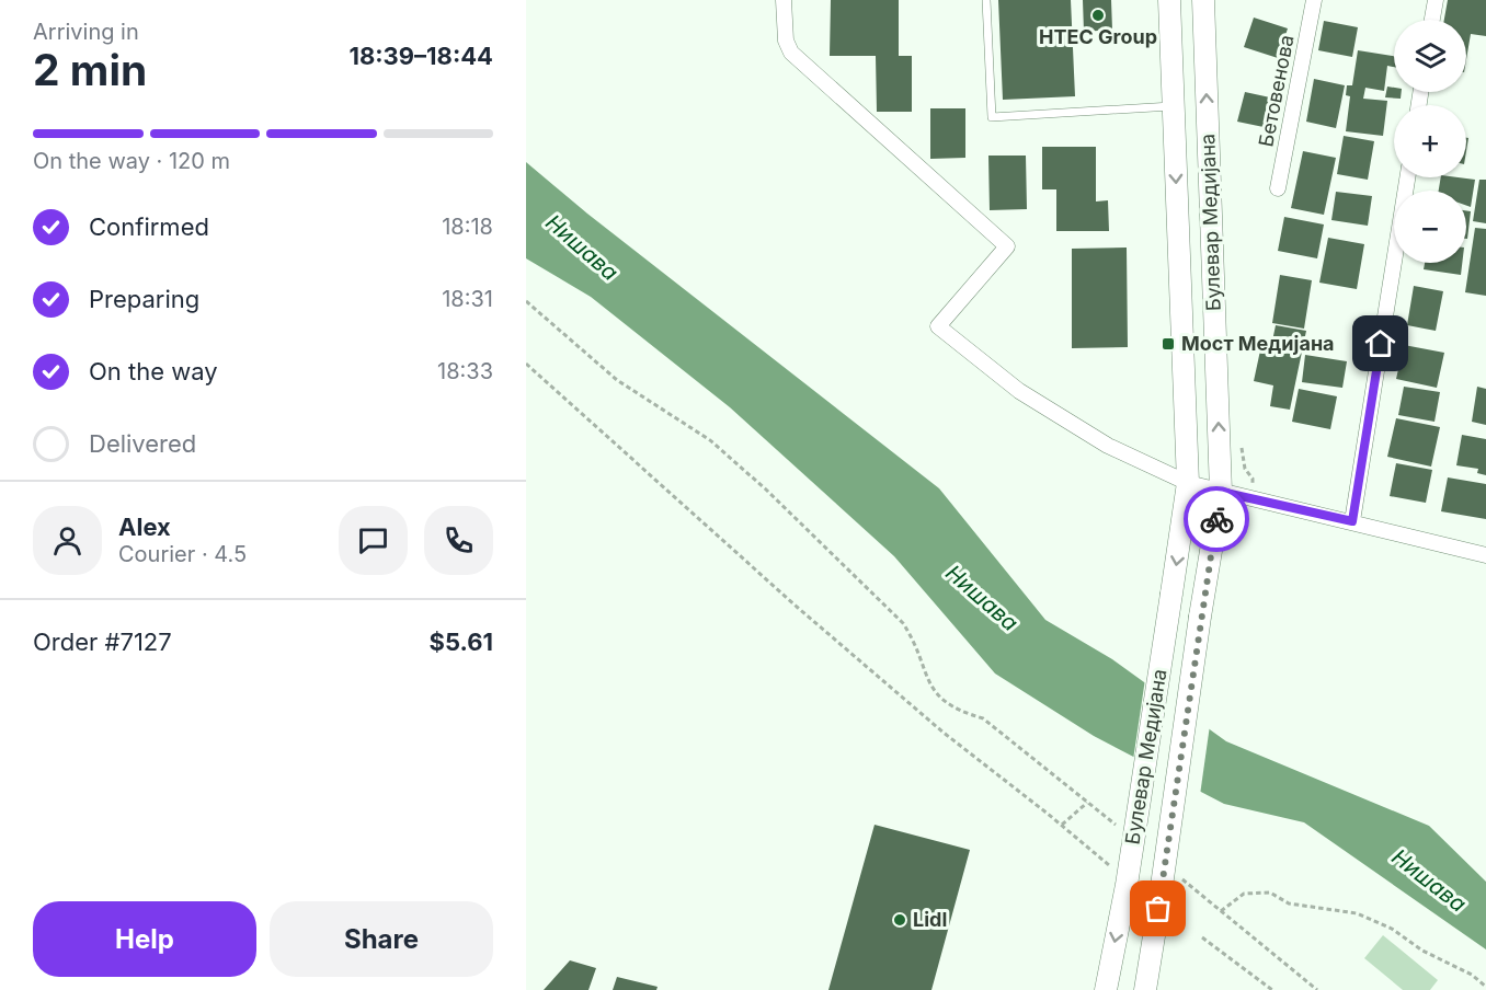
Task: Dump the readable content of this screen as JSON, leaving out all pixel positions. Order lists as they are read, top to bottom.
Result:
{
  "streets": {
    "main road": ["Булевар Медијана"],
    "street": ["Бетовенова"]
  },
  "water": ["Нишава"],
  "places": {
    "other": ["HTEC Group", "Lidl"],
    "transit": ["Мост Медијана"]
  },
  "page": {
    "heading": ["2 min", "Arriving in", "18:39–18:44"],
    "panel": [
      "Alex",
      "Courier · 4.5",
      "Order #7127",
      "$5.61"
    ],
    "map_buttons": ["+", "−"],
    "bar": "On the way · 120 m",
    "list": [
      ["Confirmed", "18:18"],
      ["Preparing", "18:31"],
      ["On the way", "18:33"],
      "Delivered"
    ],
    "buttons": ["Help", "Share"]
  }
}
